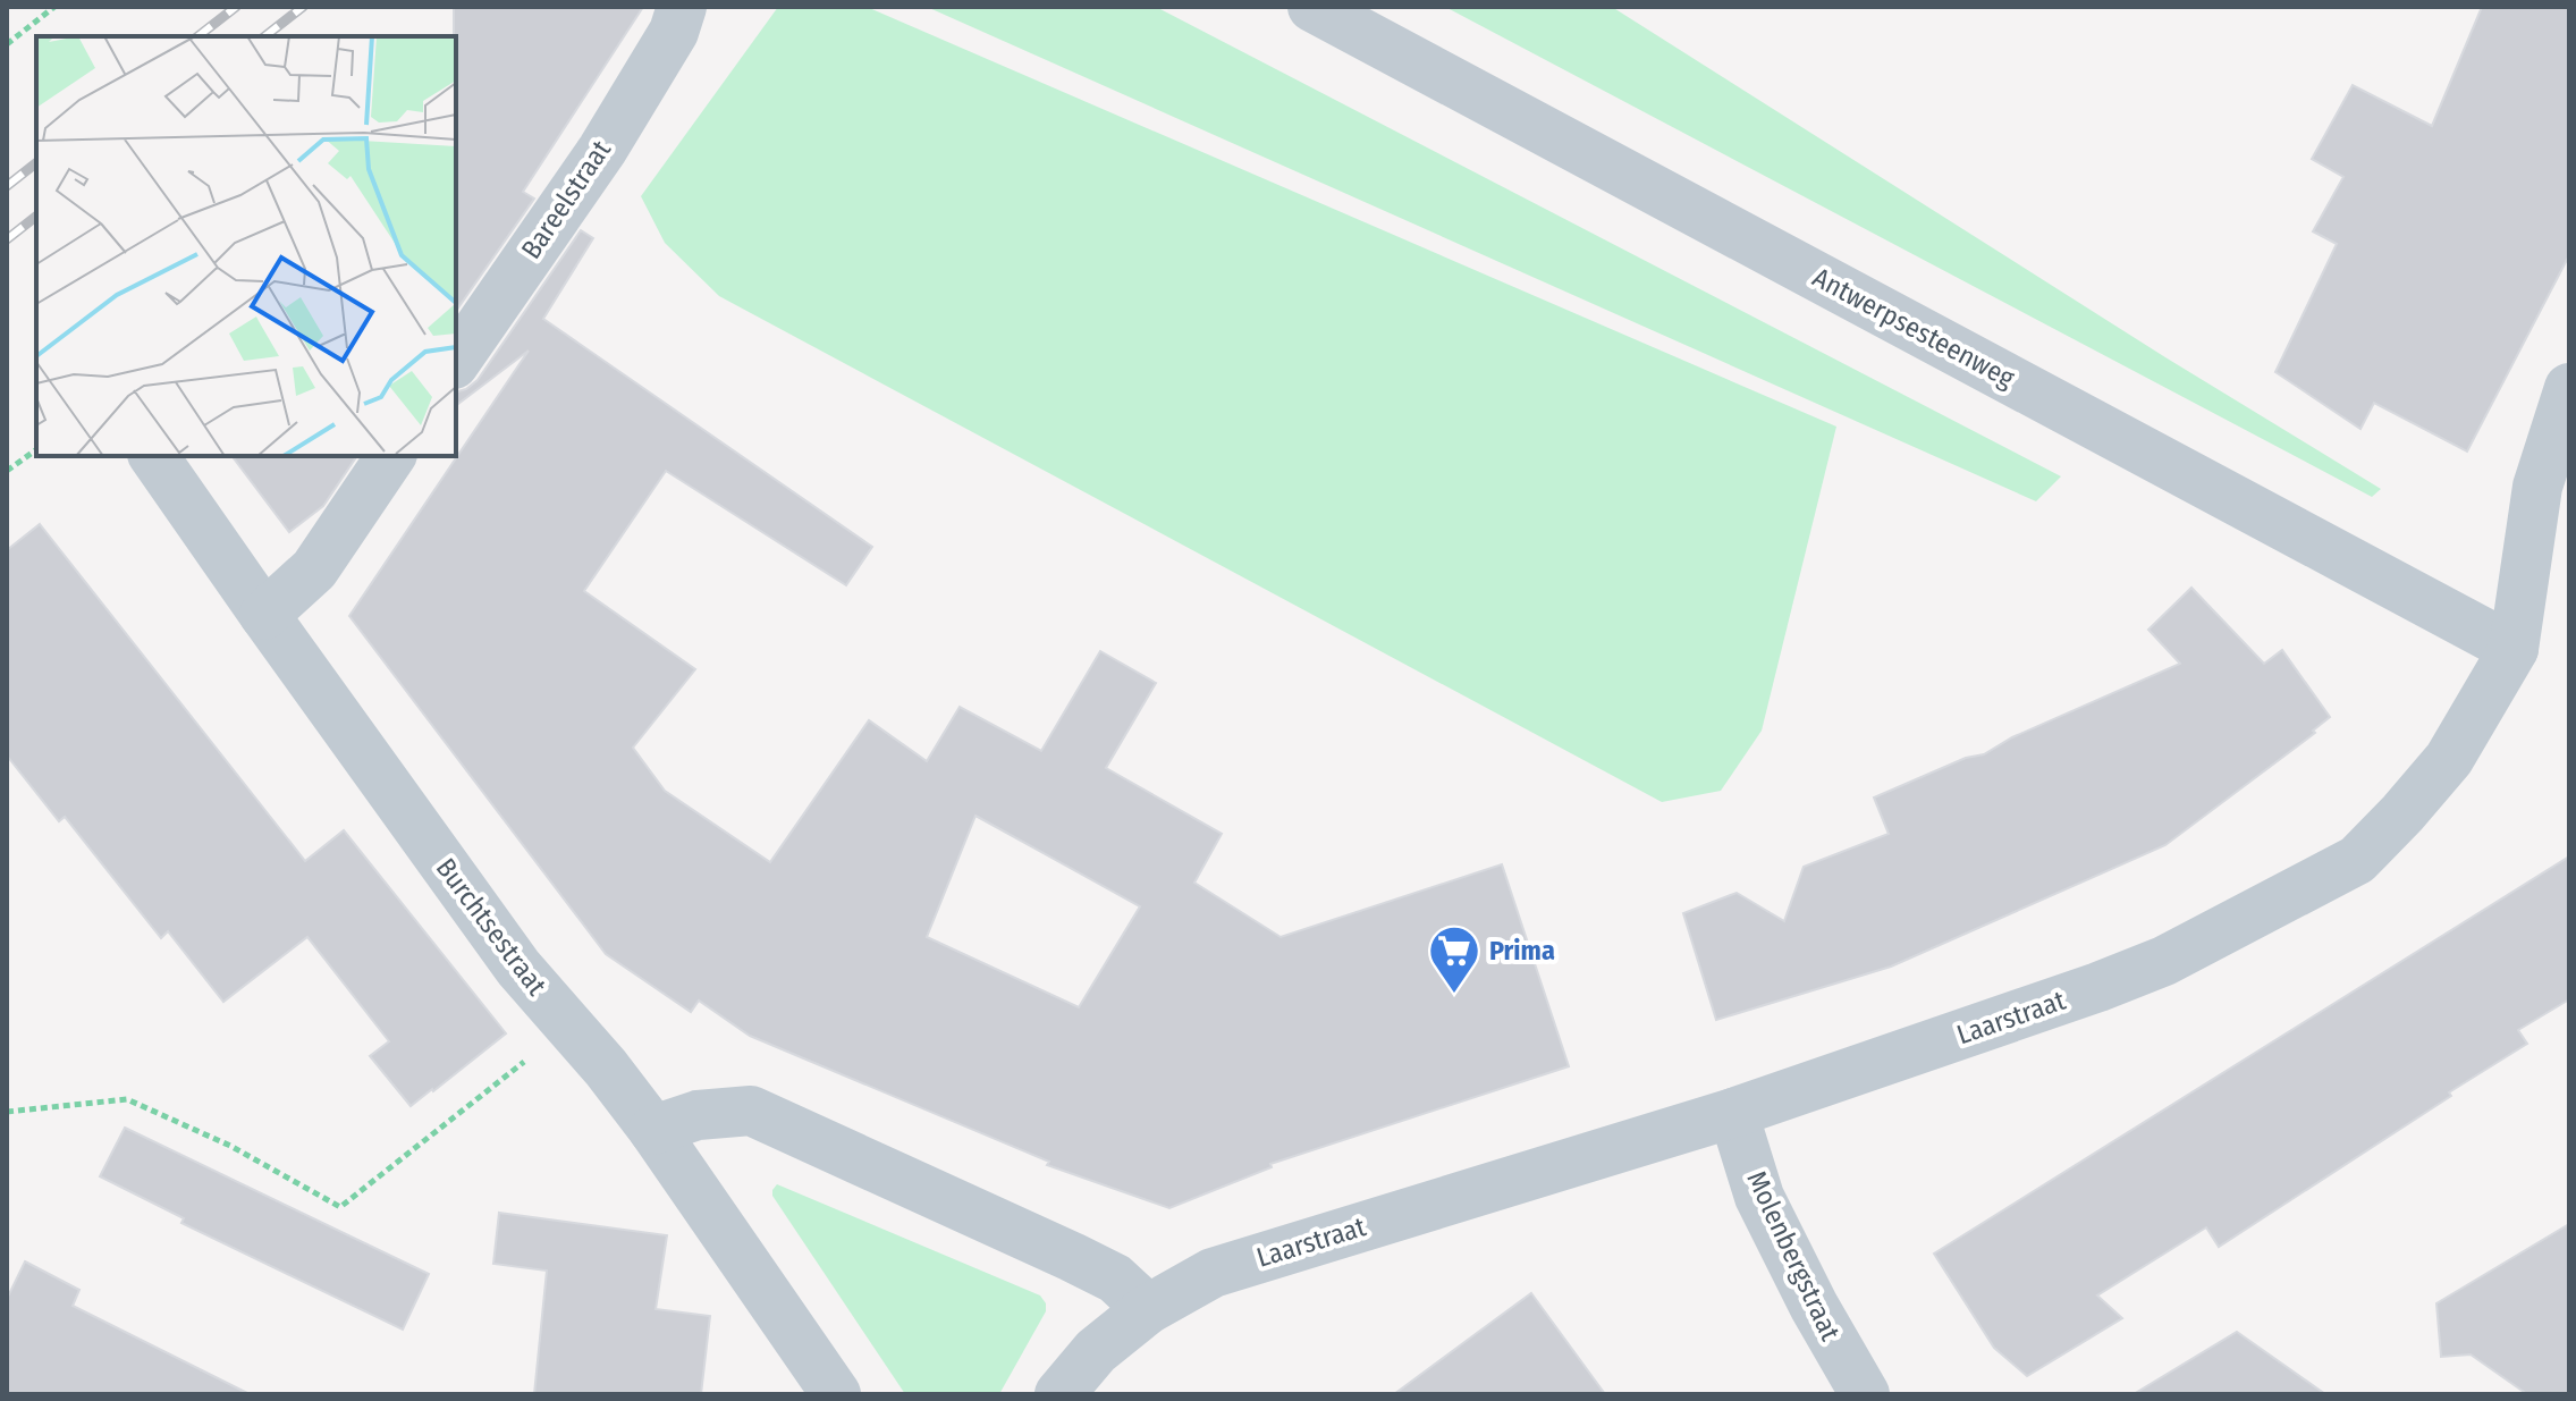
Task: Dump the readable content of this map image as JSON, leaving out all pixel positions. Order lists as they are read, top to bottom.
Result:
{
  "streets": {
    "street": [
      "Bareelstraat",
      "Antwerpsesteenweg",
      "Burchtsestraat",
      "Laarstraat",
      "Molenbergstraat"
    ]
  },
  "crossings": [
    ["Antwerpsesteenweg", "Laarstraat"],
    ["Laarstraat", "Molenbergstraat"]
  ],
  "places": {
    "supermarket": ["Prima"]
  }
}
